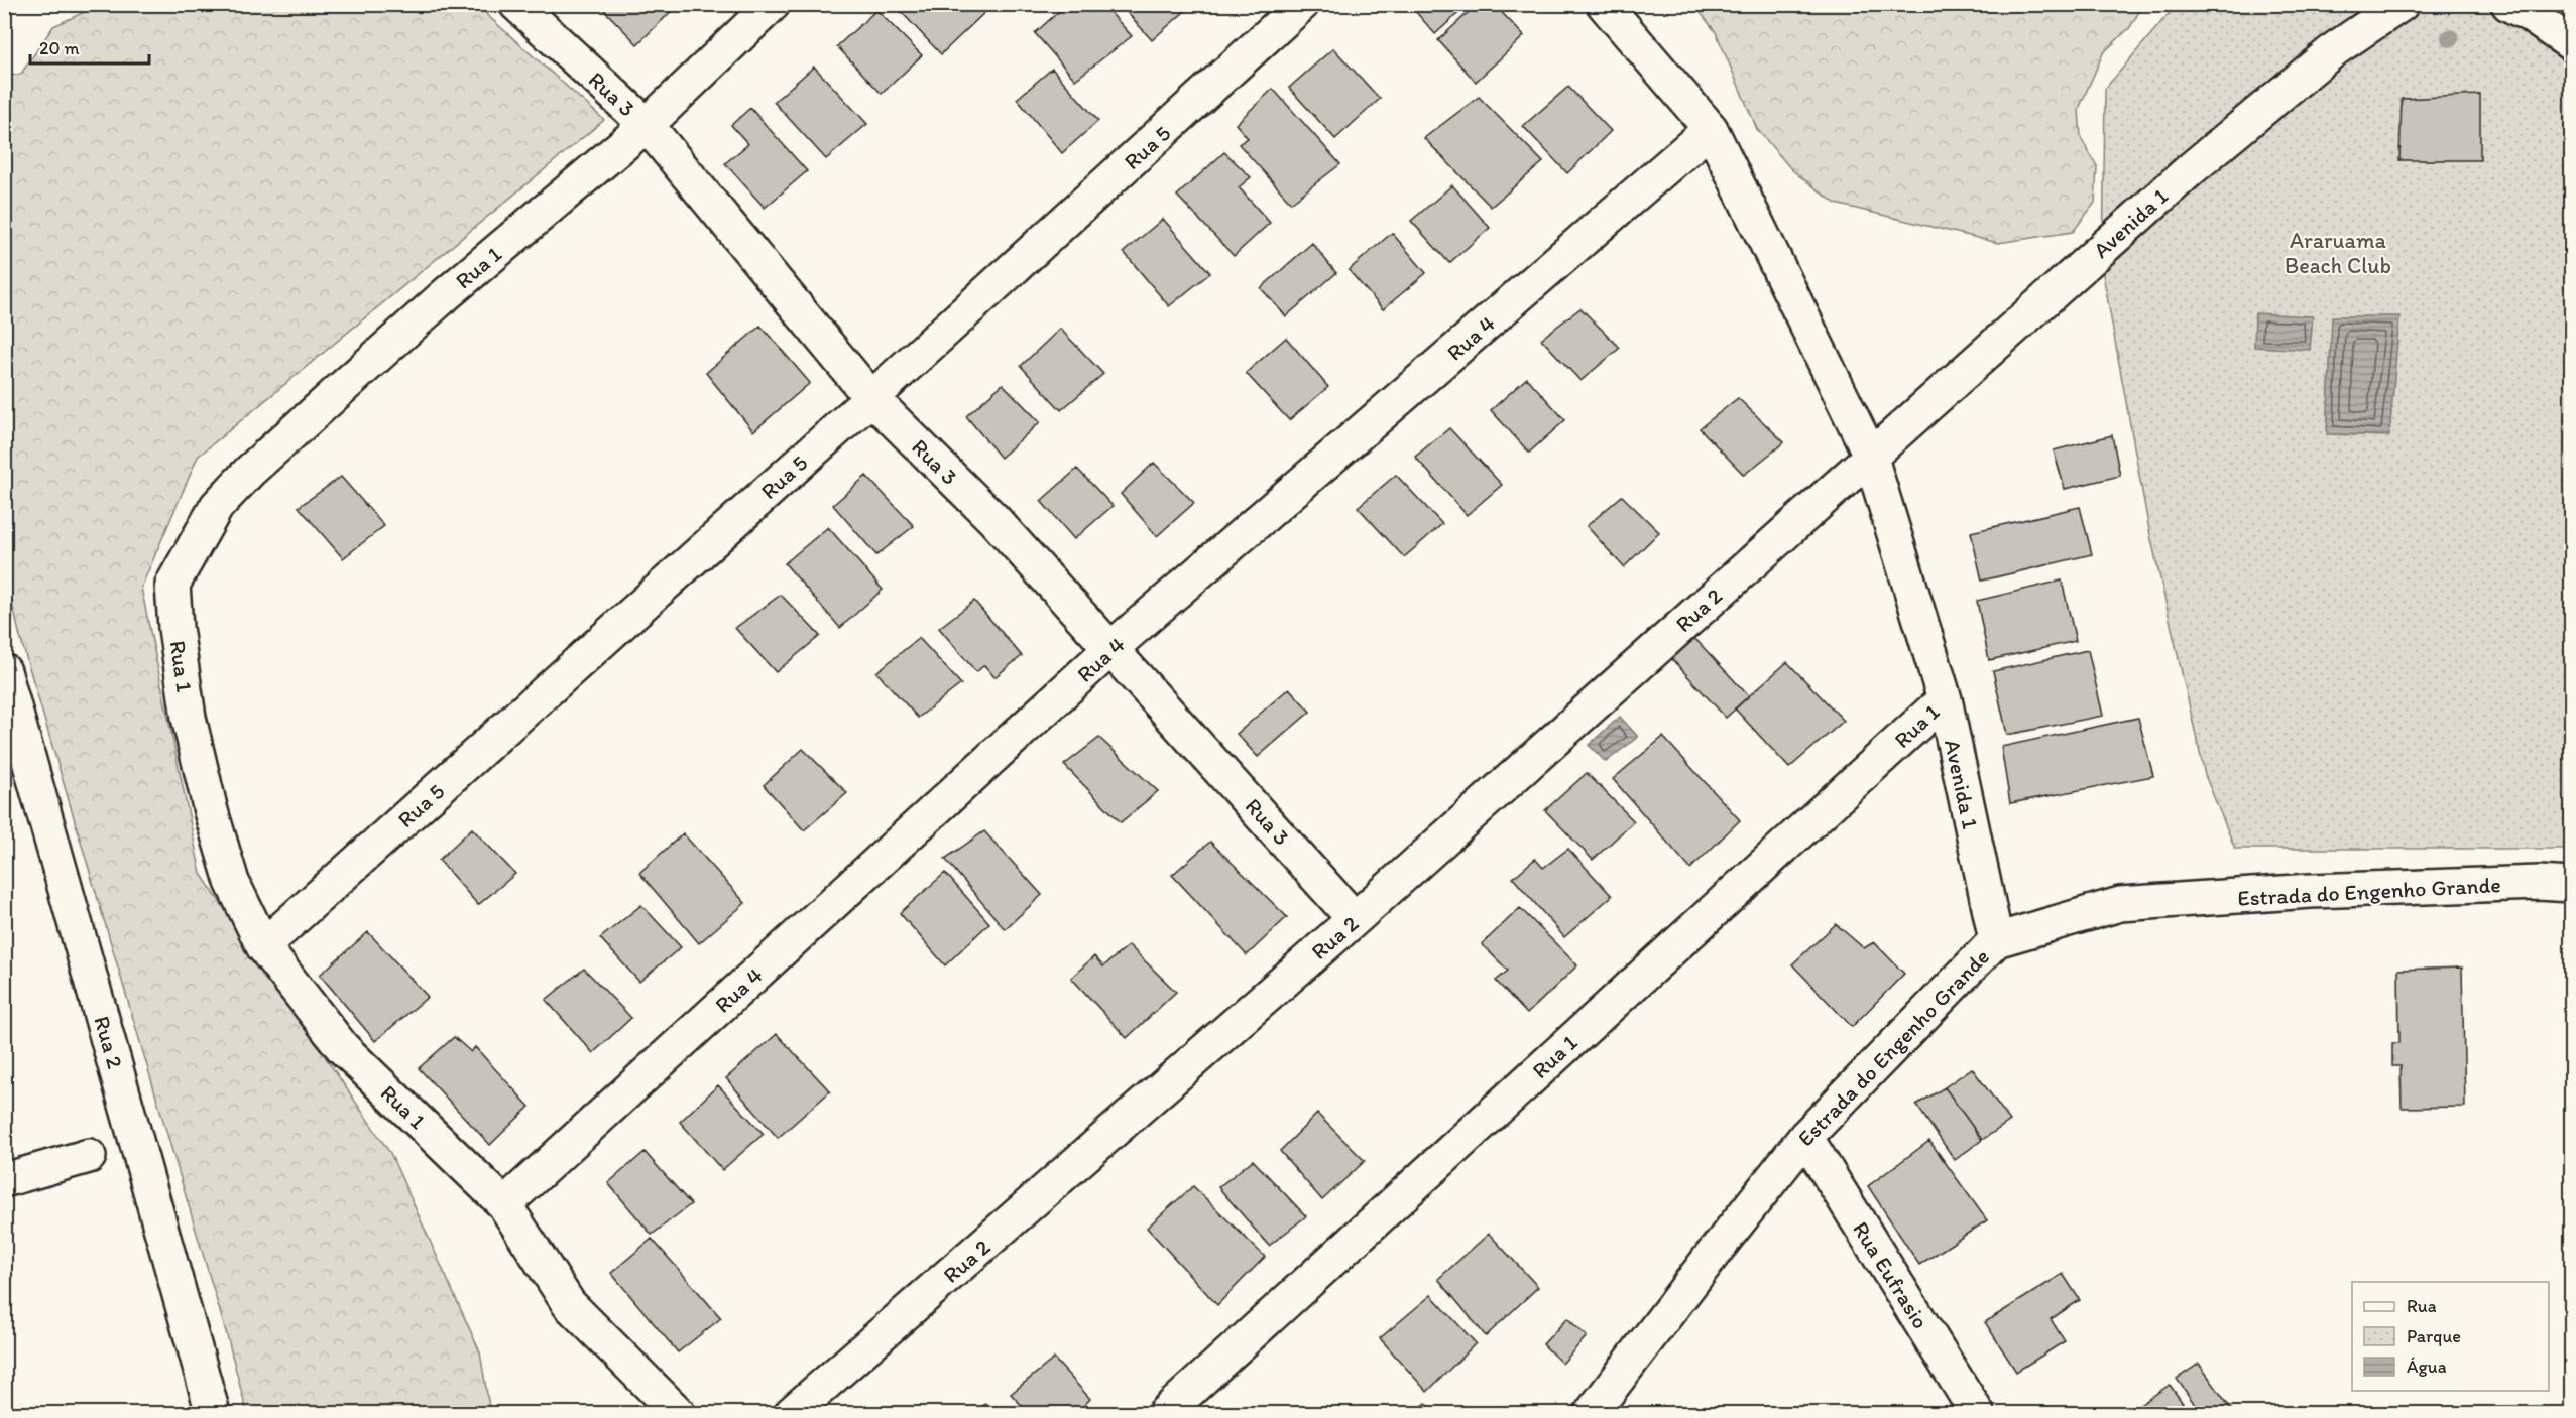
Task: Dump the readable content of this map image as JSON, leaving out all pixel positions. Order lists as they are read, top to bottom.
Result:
{
  "streets": {
    "street": [
      "Rua 3",
      "Rua 5",
      "Avenida 1",
      "Rua 1",
      "Rua 4",
      "Rua 2",
      "Estrada do Engenho Grande",
      "Rua Eufrasio"
    ]
  },
  "crossings": [
    ["Rua 3", "Rua 5"],
    ["Rua 3", "Rua 1"],
    ["Rua 3", "Rua 4"],
    ["Rua 3", "Rua 2"],
    ["Rua 5", "Rua 1"],
    ["Avenida 1", "Rua 1"],
    ["Avenida 1", "Rua 4"],
    ["Avenida 1", "Rua 2"],
    ["Avenida 1", "Estrada do Engenho Grande"],
    ["Rua 1", "Rua 4"],
    ["Estrada do Engenho Grande", "Rua Eufrasio"]
  ],
  "parks": ["Araruama Beach Club"],
  "legend": ["Rua", "Parque", "Água"],
  "scale_bar": "20 m"
}
